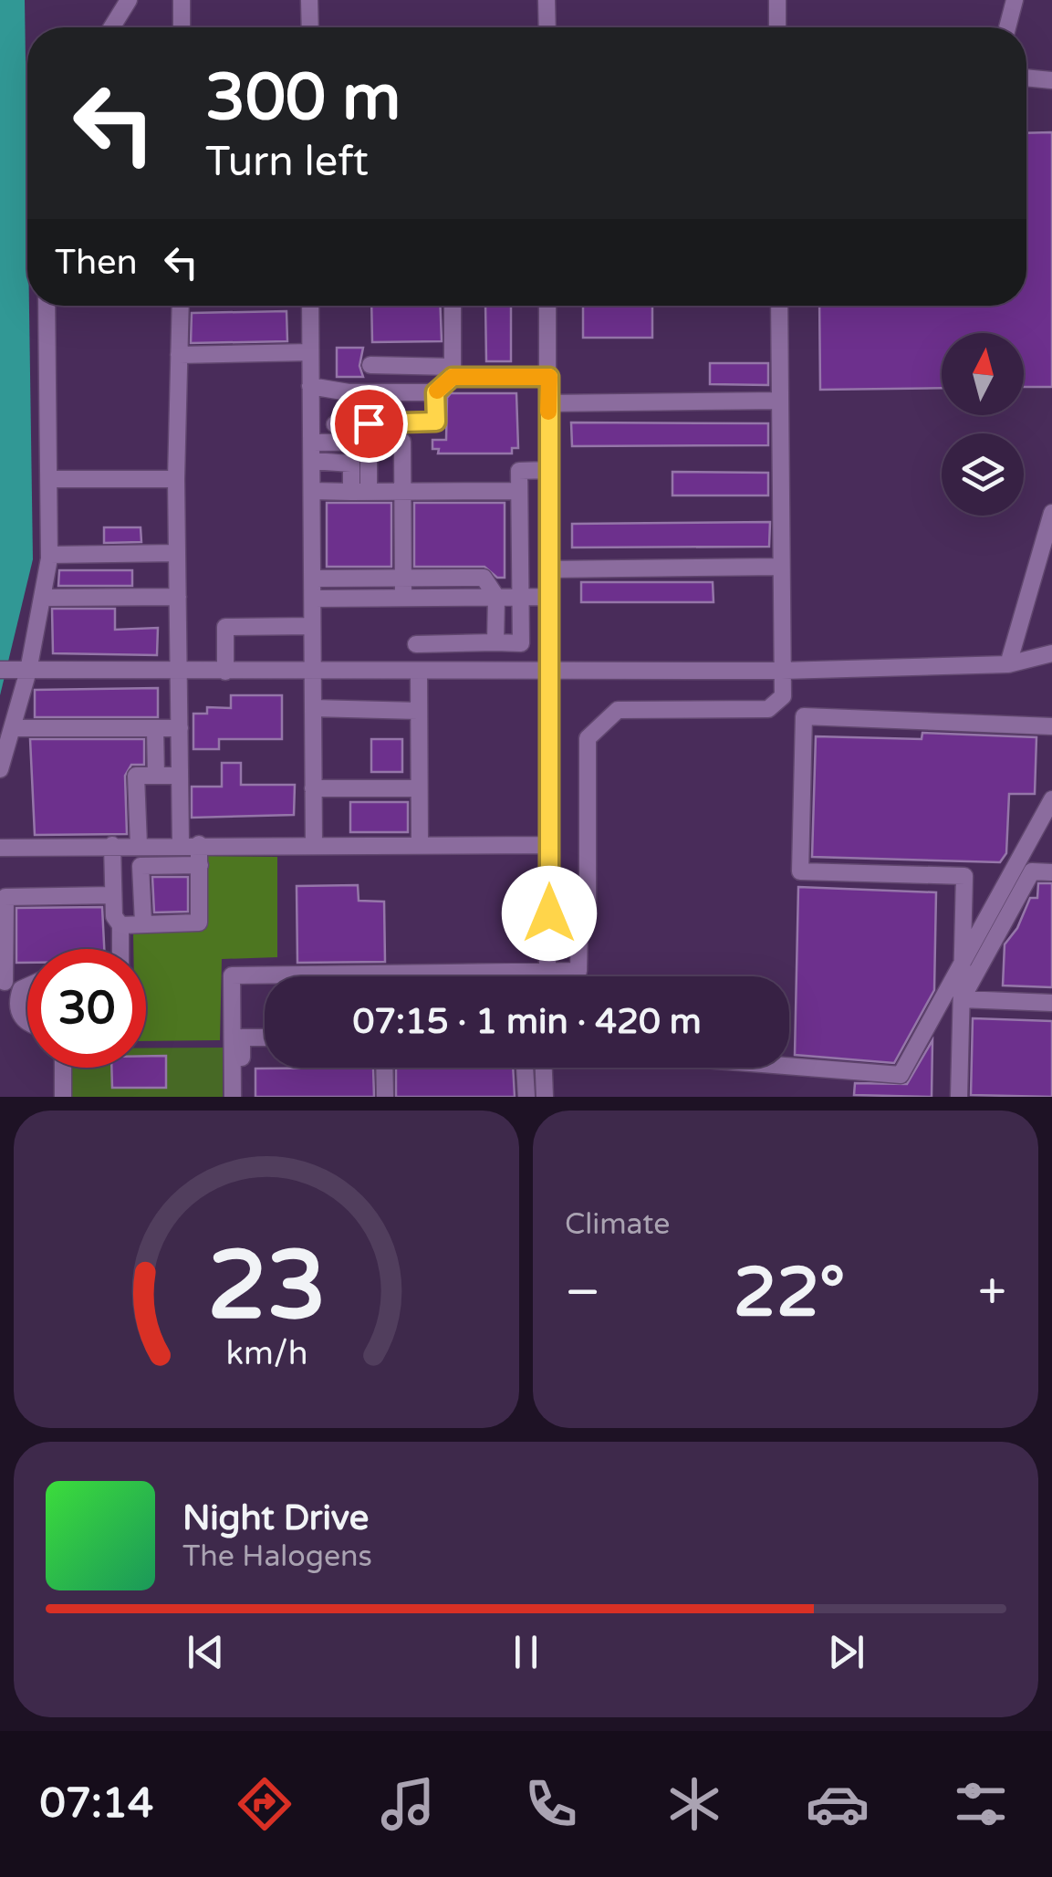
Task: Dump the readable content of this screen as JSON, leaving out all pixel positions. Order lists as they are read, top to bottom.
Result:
{
  "north": "top",
  "page": {
    "turn": ["300 m", "Turn left"],
    "then": "Then",
    "limit": "30",
    "trip": "07:15 · 1 min · 420 m",
    "tile": "Climate",
    "heat": ["−", "22°", "+"],
    "song": ["Night Drive", "The Halogens"],
    "tabs": "07:14",
    "gauge": ["23", "km/h"]
  }
}
